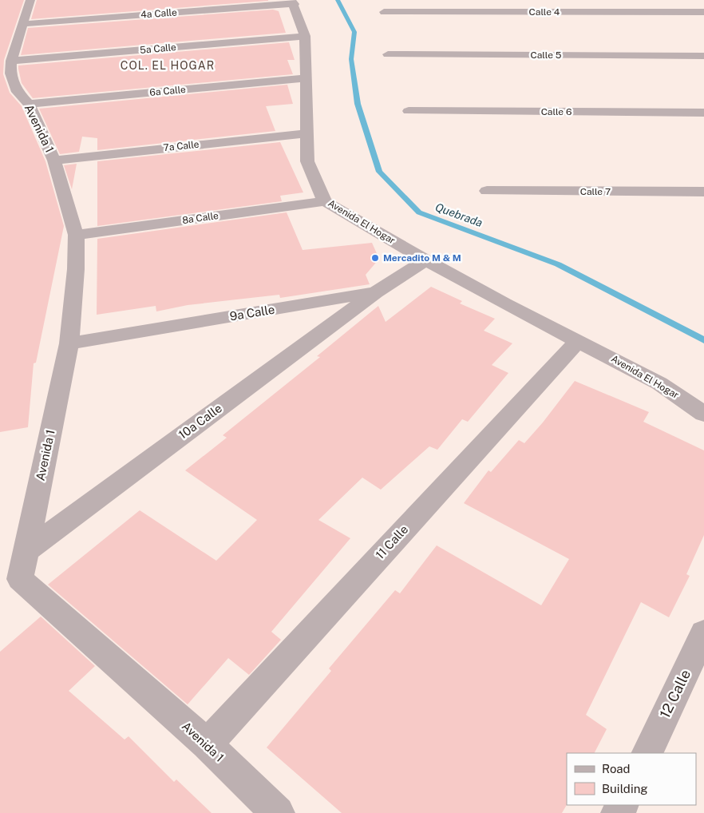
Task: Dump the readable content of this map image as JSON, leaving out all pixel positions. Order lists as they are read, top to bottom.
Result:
{
  "streets": {
    "street": [
      "Calle 4",
      "4a Calle",
      "5a Calle",
      "Calle 5",
      "6a Calle",
      "Calle 6",
      "Avenida 1",
      "7a Calle",
      "Calle 7",
      "8a Calle",
      "Avenida El Hogar",
      "9a Calle",
      "10a Calle",
      "11 Calle",
      "12 Calle"
    ]
  },
  "crossings": [
    ["4a Calle", "Avenida 1"],
    ["4a Calle", "Avenida El Hogar"],
    ["5a Calle", "Avenida 1"],
    ["5a Calle", "Avenida El Hogar"],
    ["6a Calle", "Avenida 1"],
    ["6a Calle", "Avenida El Hogar"],
    ["Avenida 1", "7a Calle"],
    ["Avenida 1", "8a Calle"],
    ["Avenida 1", "9a Calle"],
    ["Avenida 1", "10a Calle"],
    ["Avenida 1", "11 Calle"],
    ["7a Calle", "Avenida El Hogar"],
    ["8a Calle", "Avenida El Hogar"],
    ["Avenida El Hogar", "9a Calle"],
    ["Avenida El Hogar", "11 Calle"],
    ["9a Calle", "10a Calle"]
  ],
  "districts": ["COL. EL HOGAR"],
  "water": ["Quebrada"],
  "places": ["Mercadito M & M"],
  "legend": ["Road", "Building"]
}
